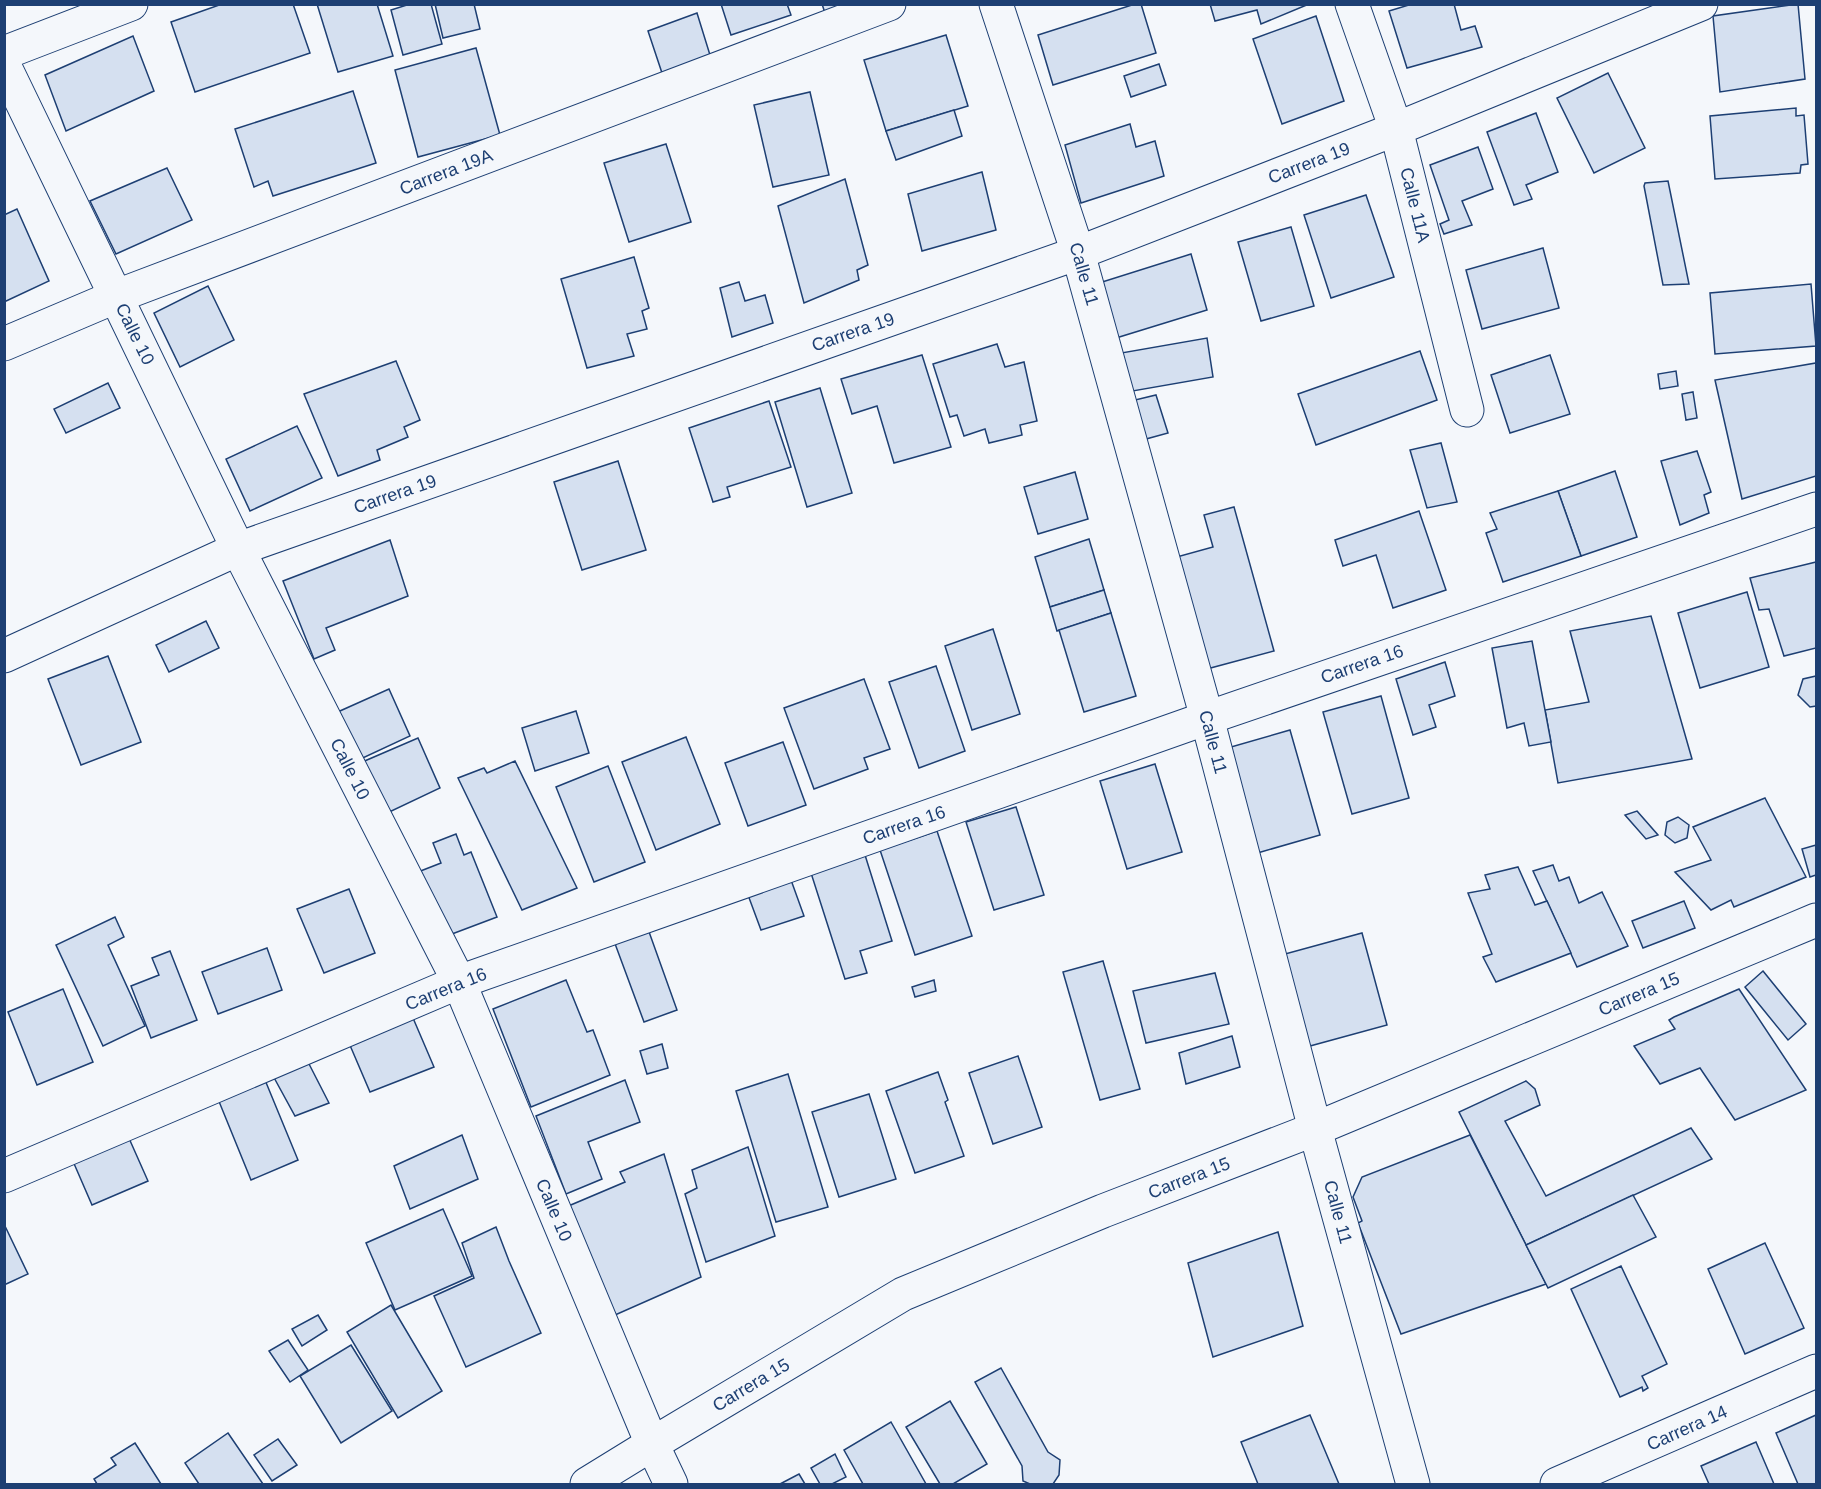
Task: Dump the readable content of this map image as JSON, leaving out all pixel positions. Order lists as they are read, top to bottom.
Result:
{
  "streets": {
    "street": [
      "Carrera 19",
      "Carrera 19A",
      "Calle 11A",
      "Calle 11",
      "Calle 10",
      "Carrera 16",
      "Carrera 15",
      "Carrera 14"
    ]
  },
  "crossings": [
    ["Carrera 19", "Calle 11A"],
    ["Carrera 19", "Calle 11"],
    ["Carrera 19", "Calle 10"],
    ["Carrera 19A", "Calle 10"],
    ["Calle 11", "Carrera 16"],
    ["Calle 11", "Carrera 15"],
    ["Calle 10", "Carrera 16"],
    ["Calle 10", "Carrera 15"]
  ]
}
